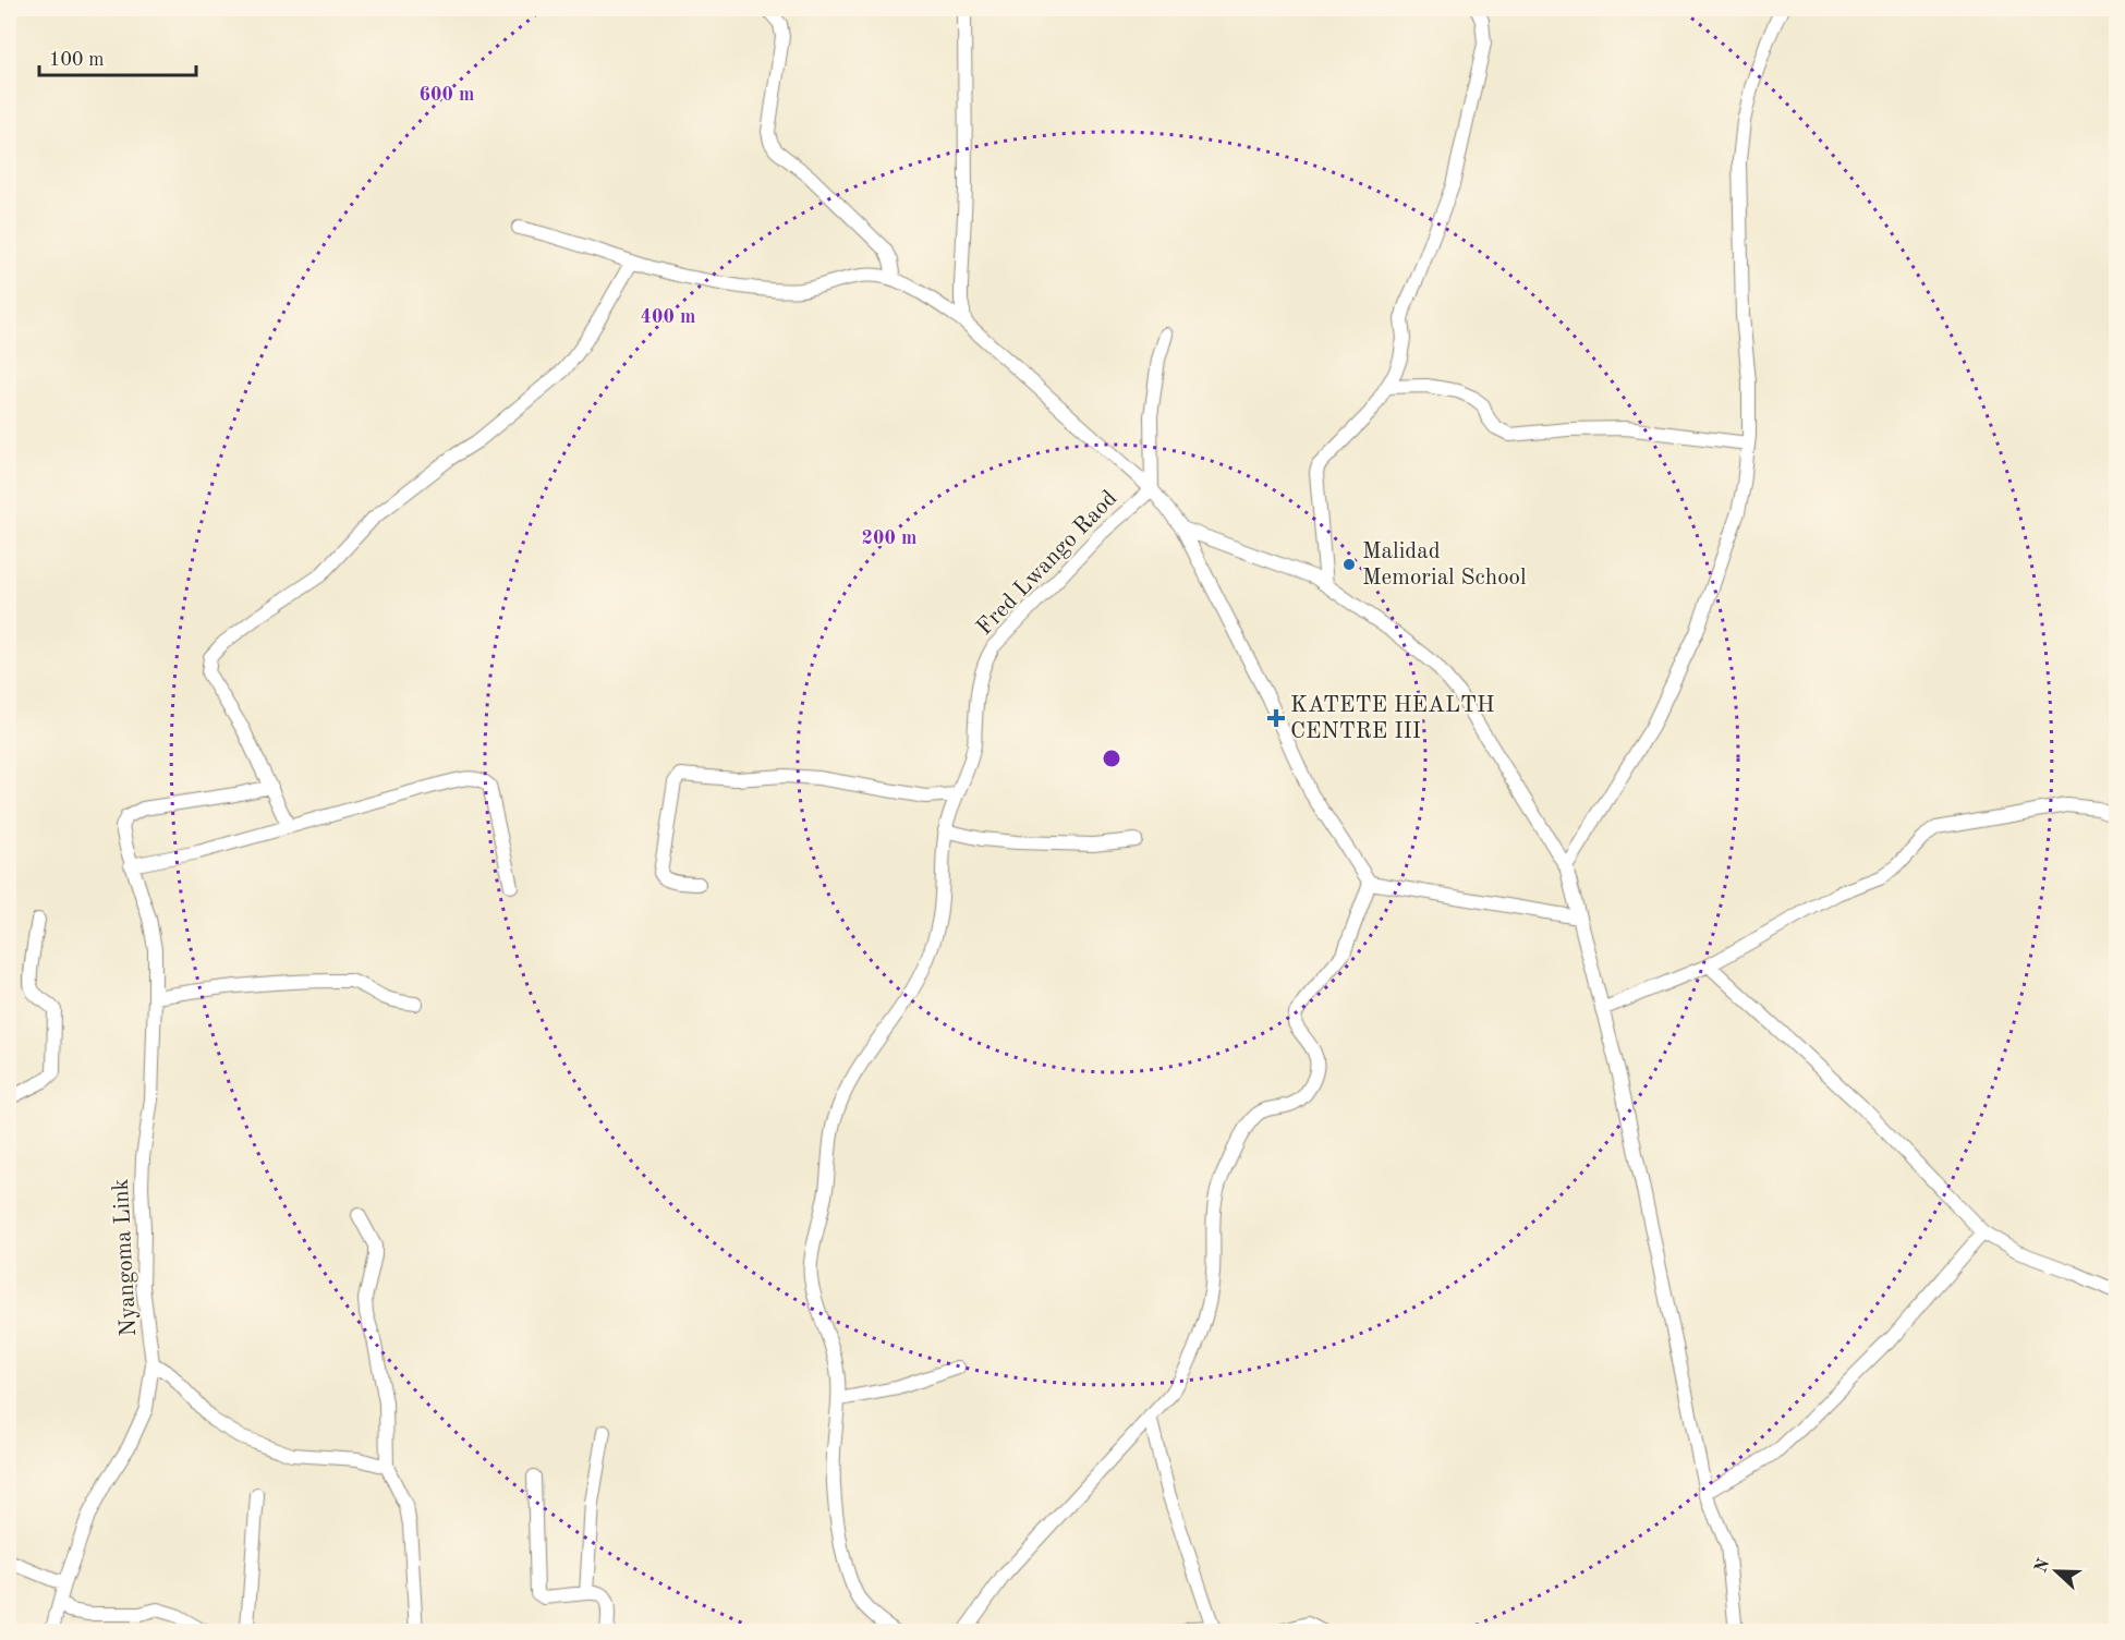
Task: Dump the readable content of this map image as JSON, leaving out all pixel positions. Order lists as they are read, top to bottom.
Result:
{
  "streets": {
    "street": ["Fred Lwango Raod", "Nyangoma Link"]
  },
  "places": {
    "other": ["Malidad Memorial School"],
    "health": ["KATETE HEALTH CENTRE III"]
  },
  "scale_bar": "100 m",
  "north": "left",
  "rings": ["600 m", "400 m", "200 m"]
}
